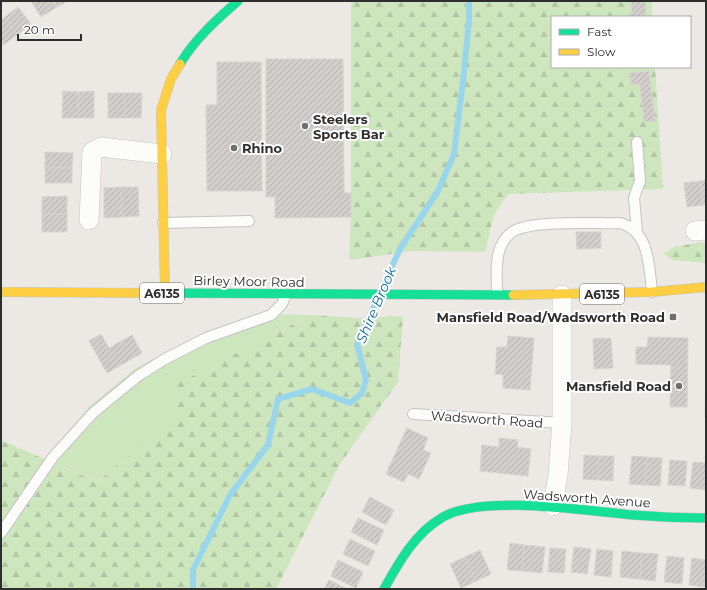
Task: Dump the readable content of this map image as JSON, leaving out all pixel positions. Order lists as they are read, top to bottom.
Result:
{
  "streets": {
    "main road": ["Birley Moor Road", "A6135", "Wadsworth Avenue"],
    "street": ["Wadsworth Road"]
  },
  "crossings": [
    ["Birley Moor Road", "A6135"],
    ["A6135", "Wadsworth Road"],
    ["Wadsworth Road", "Wadsworth Avenue"]
  ],
  "water": ["Shire Brook"],
  "places": {
    "other": ["Steelers Sports Bar", "Rhino", "Mansfield Road"],
    "transit": ["Mansfield Road/Wadsworth Road"]
  },
  "legend": ["Fast", "Slow"],
  "scale_bar": "20 m"
}
